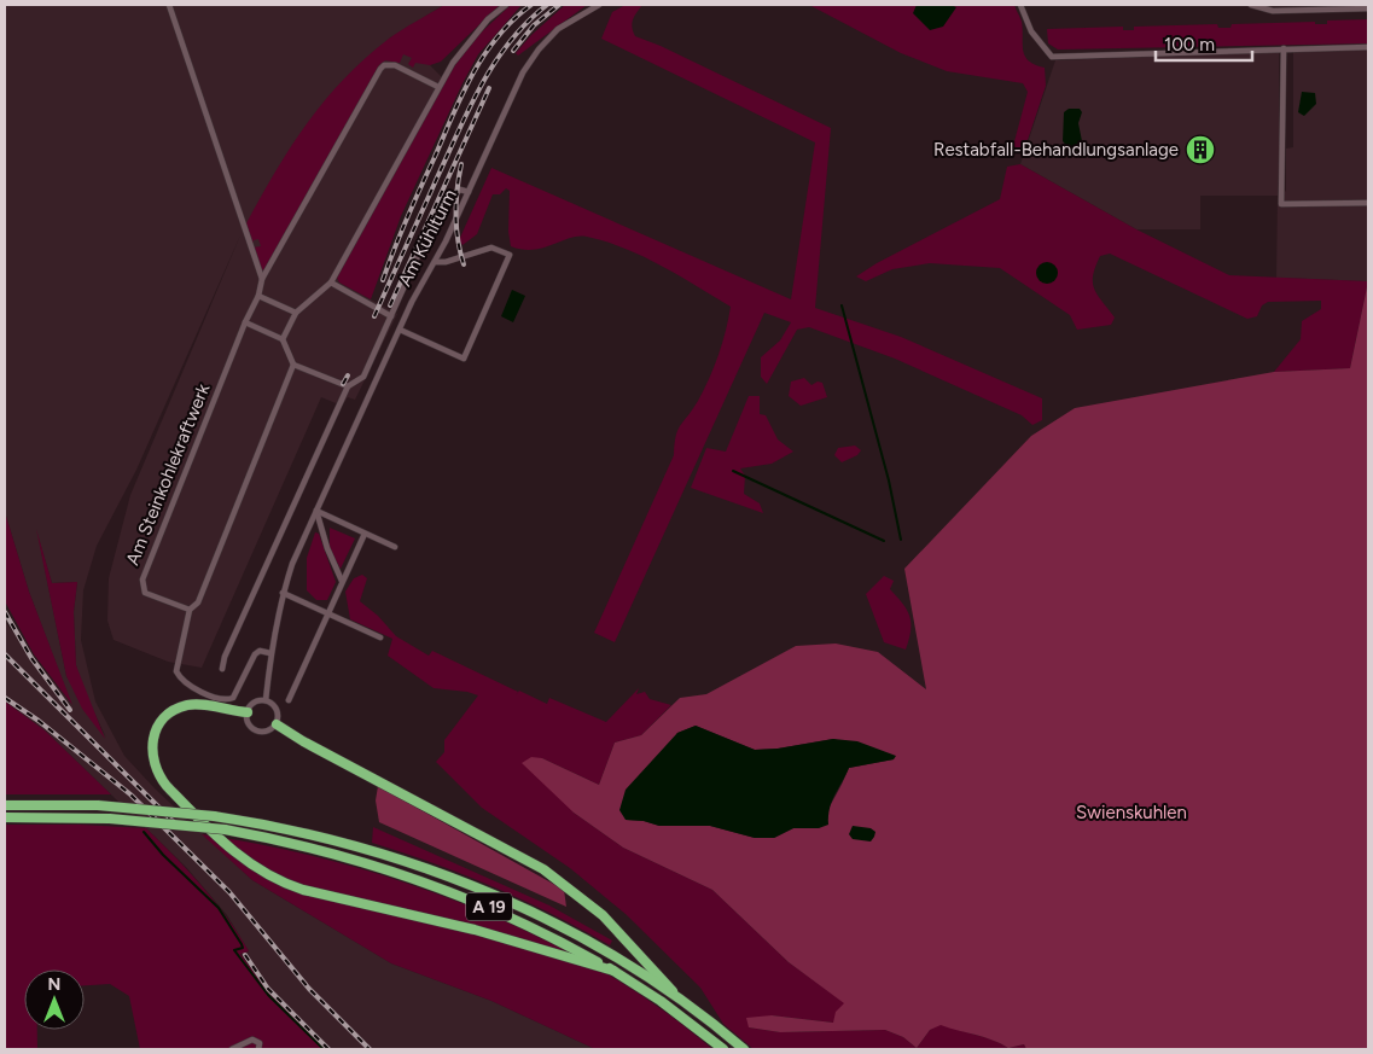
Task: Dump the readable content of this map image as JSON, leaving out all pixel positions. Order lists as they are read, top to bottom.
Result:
{
  "streets": {
    "highway": ["A 19"],
    "street": ["Am Kühlturm", "Am Steinkohlekraftwerk"]
  },
  "parks": ["Swienskuhlen"],
  "places": {
    "building": ["Restabfall-Behandlungsanlage"]
  },
  "scale_bar": "100 m",
  "north": "top"
}
